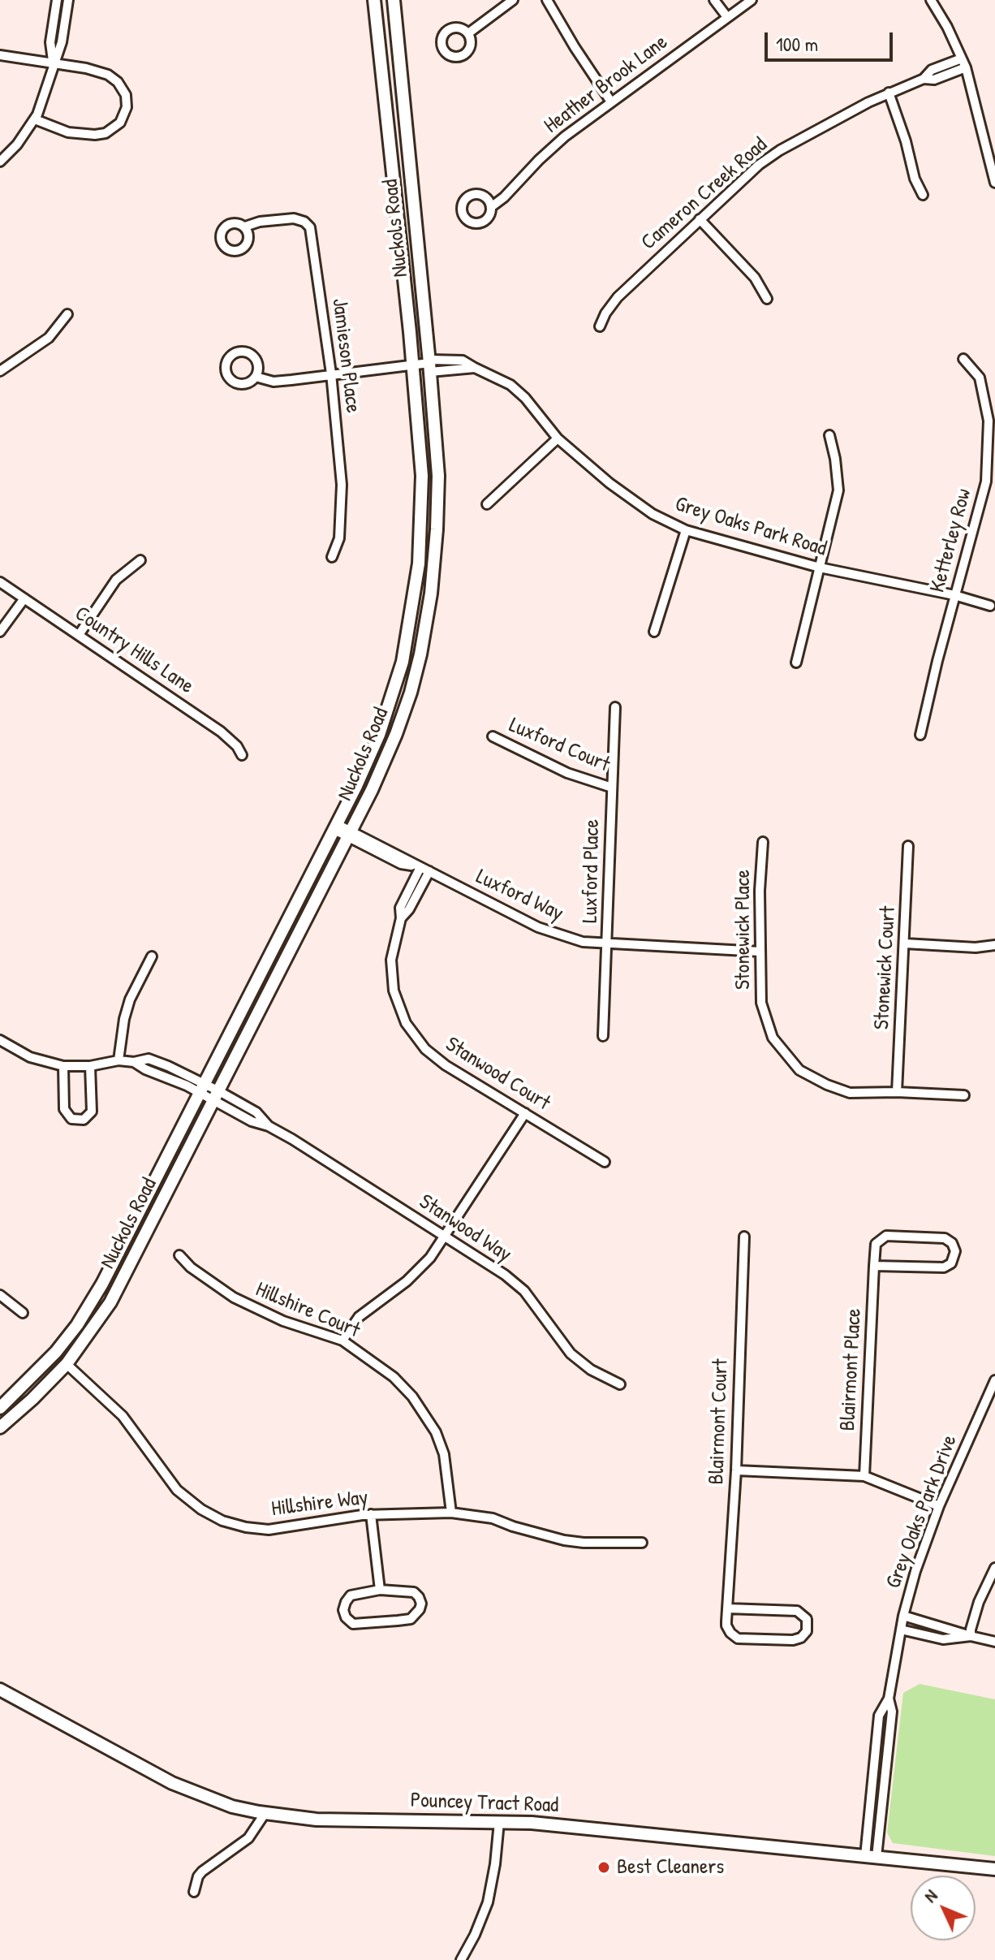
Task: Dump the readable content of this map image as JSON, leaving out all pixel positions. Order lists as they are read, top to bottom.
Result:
{
  "streets": {
    "main road": ["Nuckols Road", "Pouncey Tract Road"],
    "street": [
      "Heather Brook Lane",
      "Cameron Creek Road",
      "Jamieson Place",
      "Grey Oaks Park Road",
      "Ketterley Row",
      "Country Hills Lane",
      "Luxford Court",
      "Luxford Place",
      "Luxford Way",
      "Stonewick Place",
      "Stonewick Court",
      "Stanwood Court",
      "Stanwood Way",
      "Hillshire Court",
      "Blairmont Place",
      "Blairmont Court",
      "Hillshire Way",
      "Grey Oaks Park Drive"
    ]
  },
  "crossings": [
    ["Nuckols Road", "Grey Oaks Park Road"],
    ["Nuckols Road", "Luxford Way"],
    ["Nuckols Road", "Stanwood Way"],
    ["Nuckols Road", "Hillshire Way"],
    ["Jamieson Place", "Grey Oaks Park Road"],
    ["Grey Oaks Park Road", "Ketterley Row"],
    ["Luxford Court", "Luxford Place"],
    ["Luxford Place", "Luxford Way"],
    ["Luxford Way", "Stanwood Court"],
    ["Stonewick Place", "Stonewick Court"],
    ["Hillshire Court", "Hillshire Way"],
    ["Grey Oaks Park Drive", "Pouncey Tract Road"]
  ],
  "places": ["Best Cleaners"],
  "scale_bar": "100 m",
  "north": "top left"
}
